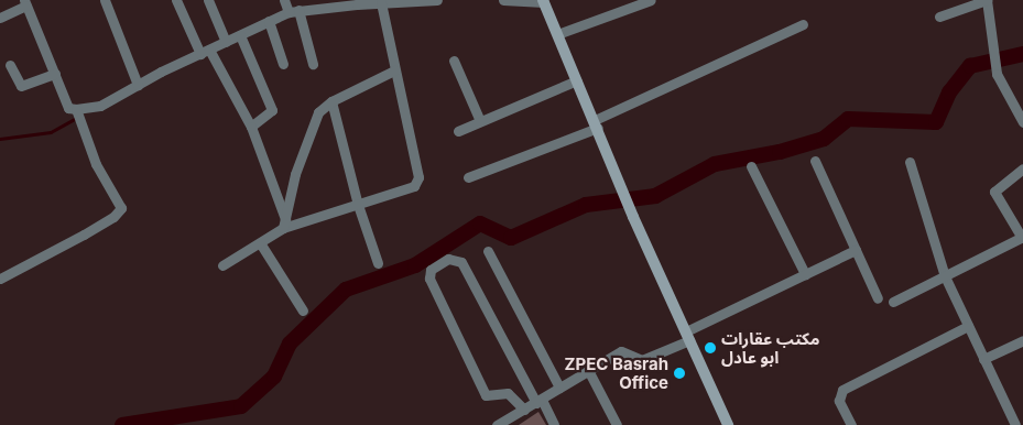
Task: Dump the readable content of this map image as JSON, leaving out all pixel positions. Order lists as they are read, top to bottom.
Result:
{
  "places": ["مكتب عقارات ابو عادل", "ZPEC Basrah Office"]
}
